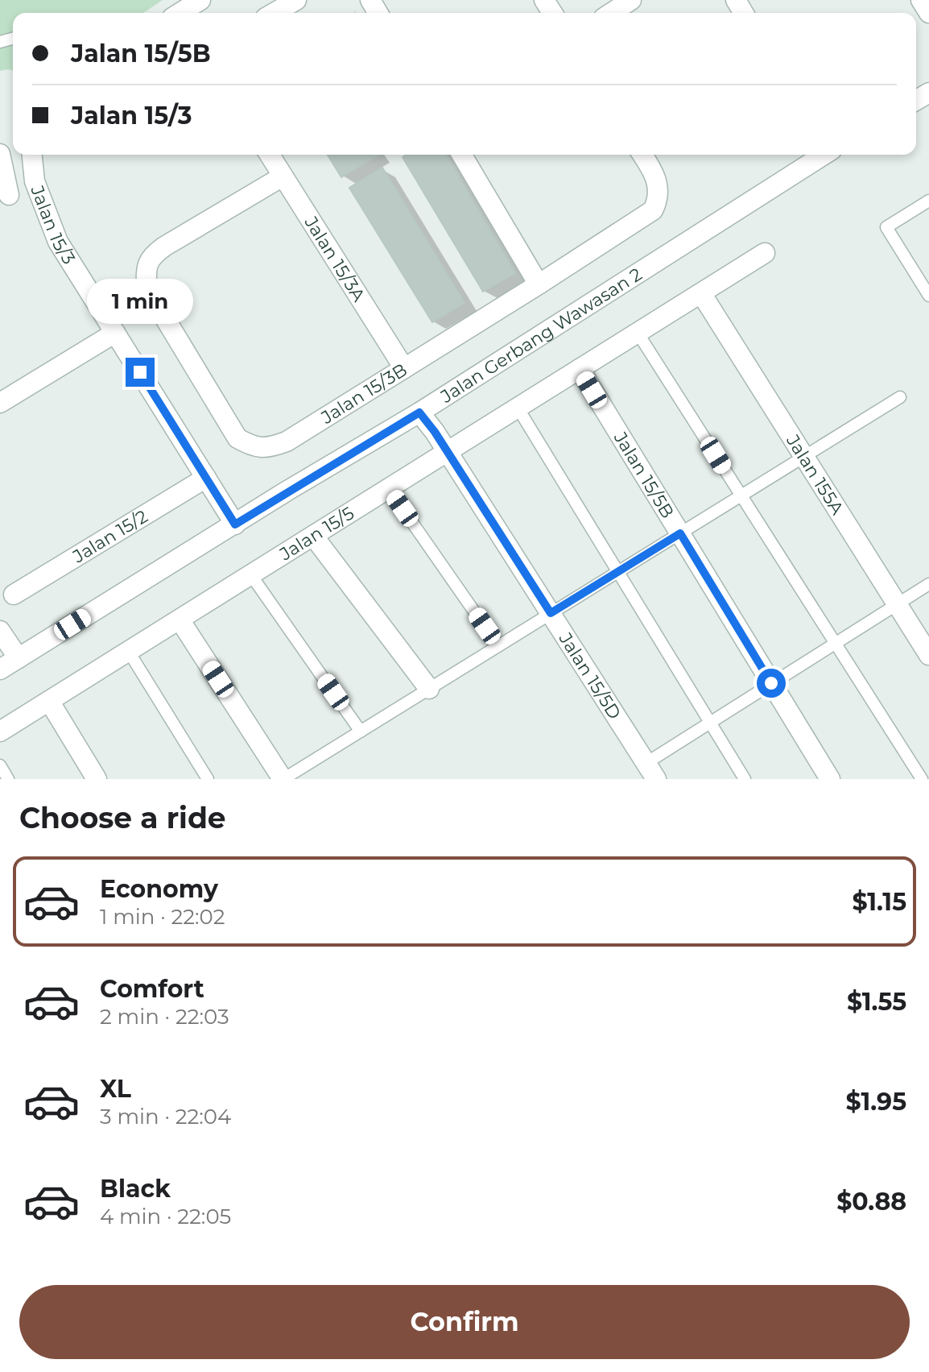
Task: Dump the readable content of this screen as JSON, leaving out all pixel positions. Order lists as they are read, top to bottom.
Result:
{
  "streets": {
    "street": [
      "Jalan 15/3",
      "Jalan 15/3A",
      "Jalan Gerbang Wawasan 2",
      "Jalan 15/3B",
      "Jalan 155A",
      "Jalan 15/5B",
      "Jalan 15/5",
      "Jalan 15/2",
      "Jalan 15/5D"
    ]
  },
  "crossings": [
    ["Jalan 15/3", "Jalan Gerbang Wawasan 2"],
    ["Jalan 15/3", "Jalan 15/2"],
    ["Jalan 15/3A", "Jalan 15/3B"],
    ["Jalan Gerbang Wawasan 2", "Jalan 15/5D"],
    ["Jalan 155A", "Jalan 15/5"],
    ["Jalan 15/5B", "Jalan 15/5"],
    ["Jalan 15/5", "Jalan 15/5D"]
  ],
  "page": {
    "banner": ["Jalan 15/5B", "Jalan 15/3"],
    "bubble": "1 min",
    "heading": "Choose a ride",
    "list": [
      {
        "name": "Economy",
        "note": "1 min · 22:02",
        "value": "$1.15"
      },
      {
        "name": "Comfort",
        "note": "2 min · 22:03",
        "value": "$1.55"
      },
      {
        "name": "XL",
        "note": "3 min · 22:04",
        "value": "$1.95"
      },
      {
        "name": "Black",
        "note": "4 min · 22:05",
        "value": "$0.88"
      }
    ],
    "buttons": "Confirm"
  }
}
